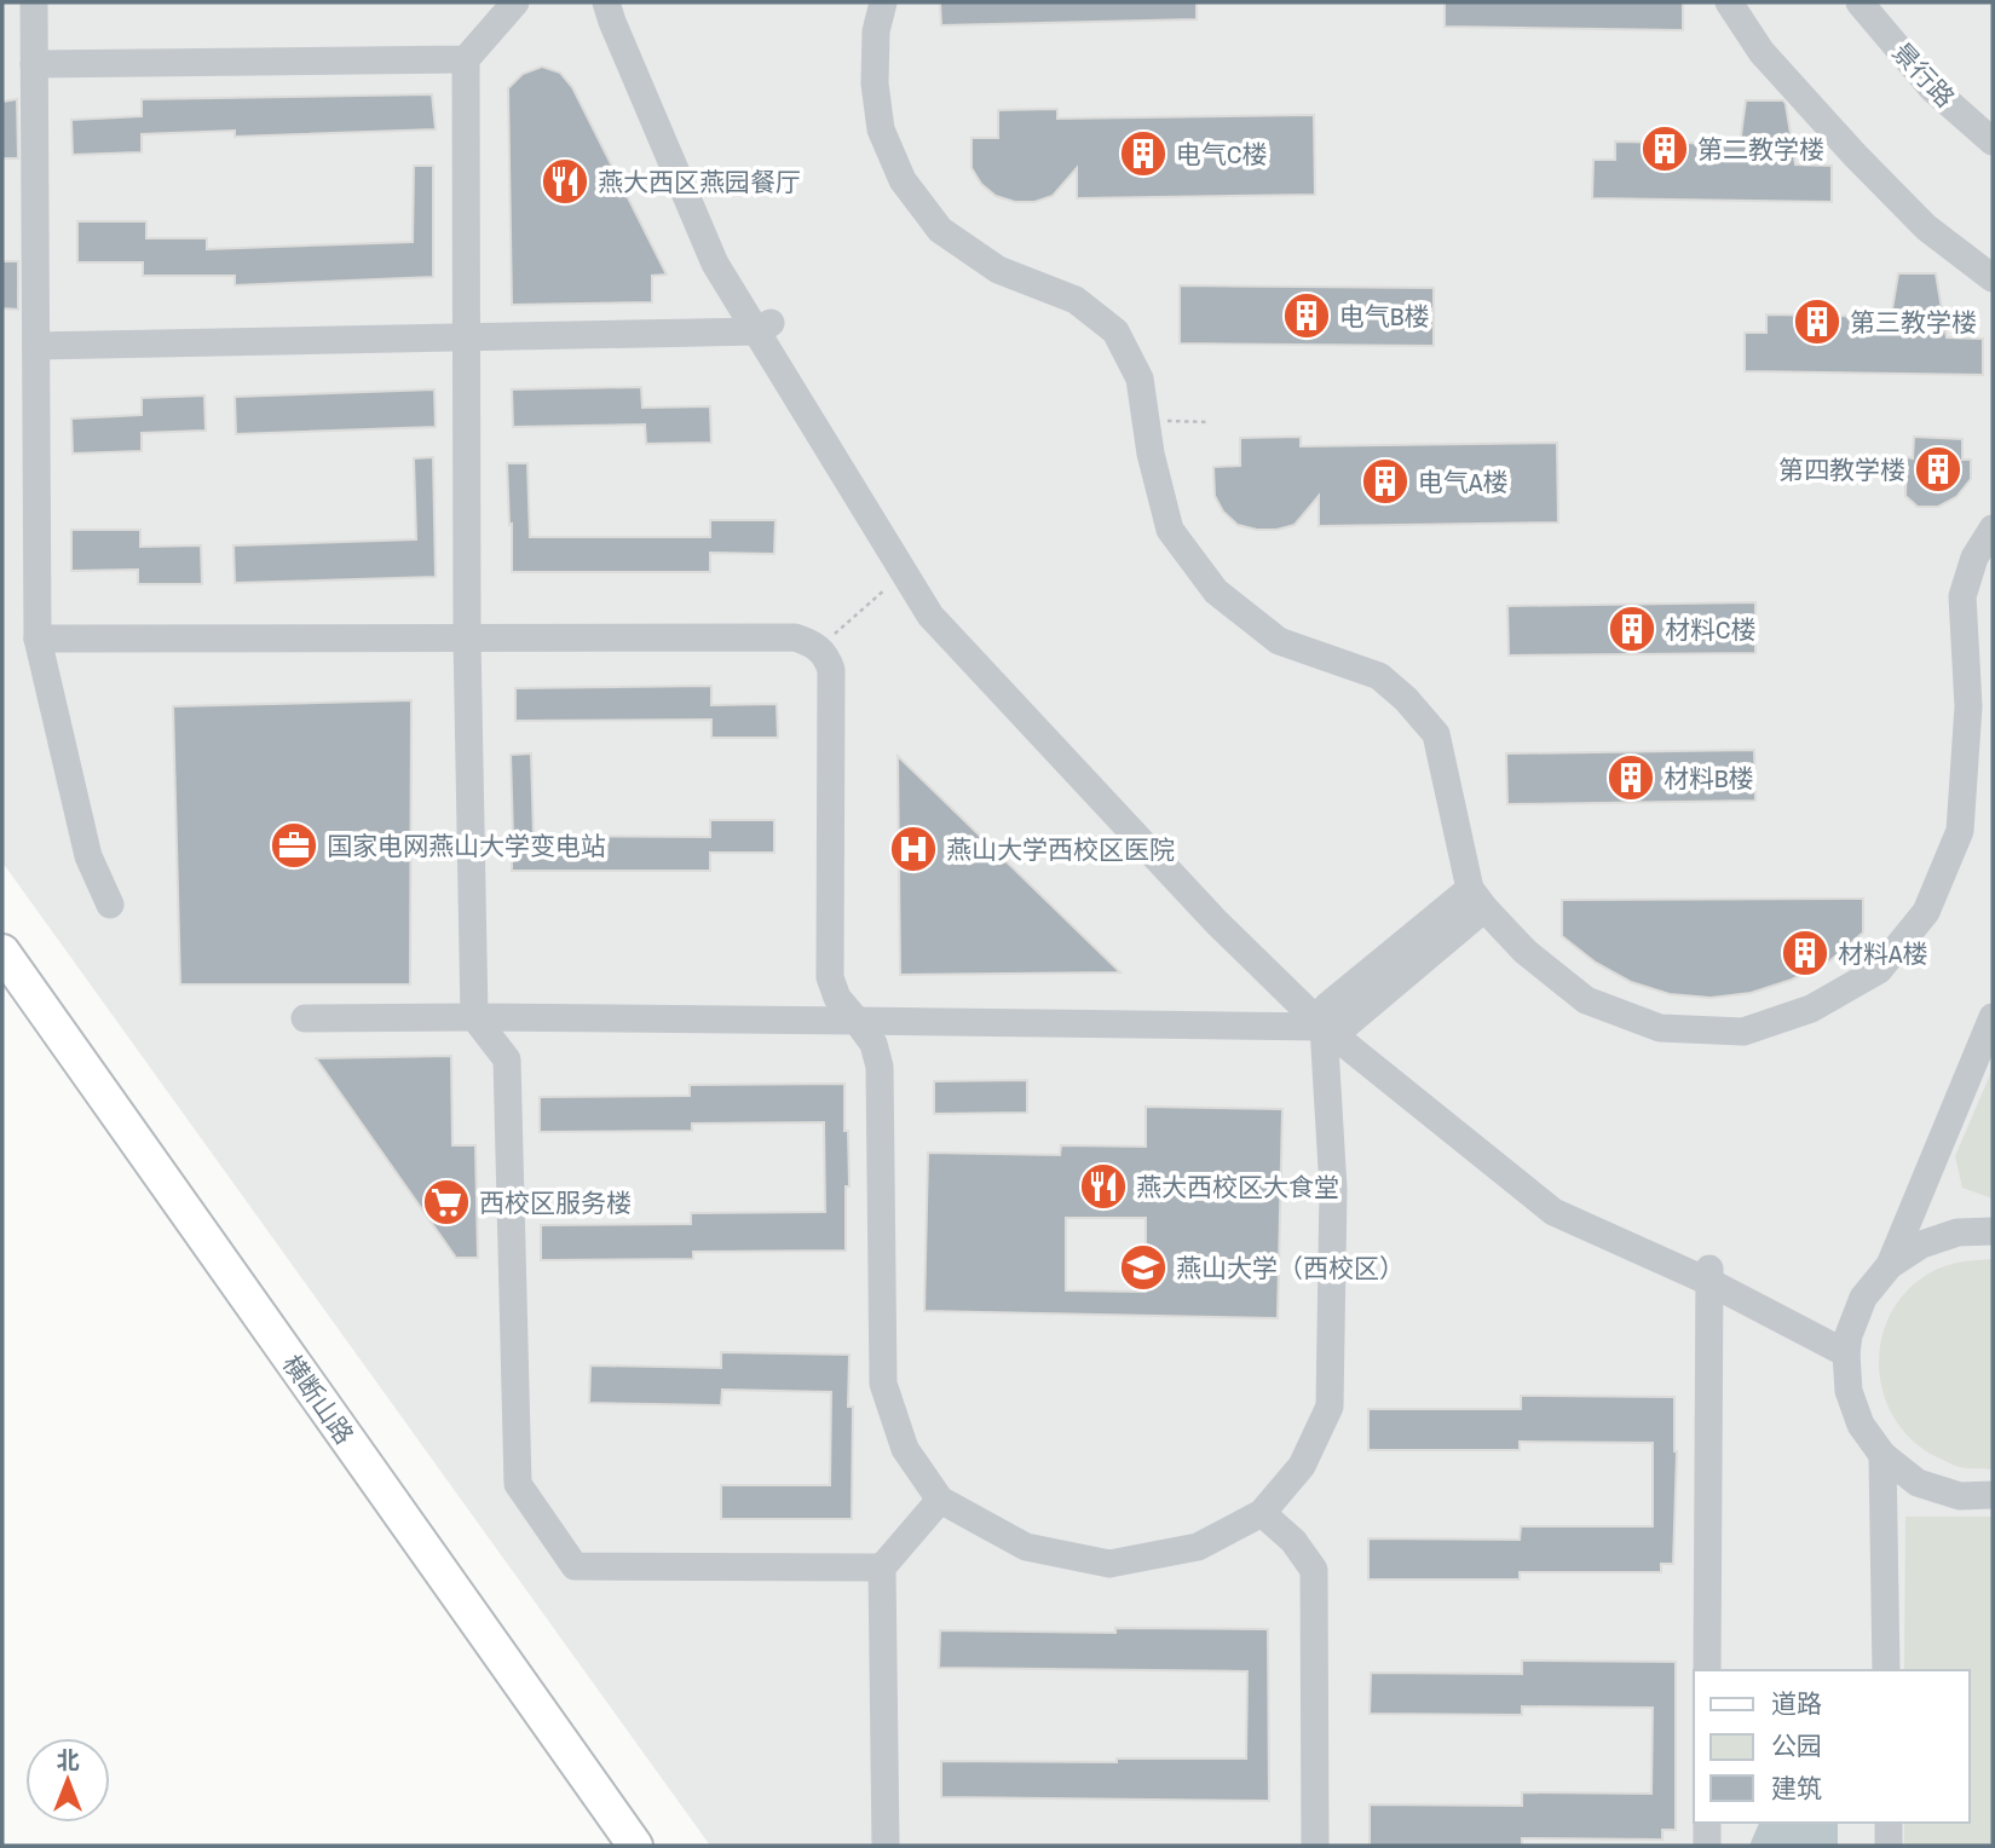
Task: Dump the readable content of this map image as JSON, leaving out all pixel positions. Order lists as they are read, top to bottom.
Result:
{
  "streets": {
    "main road": ["横断山路"],
    "street": ["景行路"]
  },
  "places": {
    "building": [
      "第二教学楼",
      "电气C楼",
      "电气B楼",
      "第三教学楼",
      "第四教学楼",
      "电气A楼",
      "材料C楼",
      "材料B楼",
      "材料A楼"
    ],
    "restaurant": ["燕大西区燕园餐厅", "燕大西校区大食堂"],
    "office": ["国家电网燕山大学变电站"],
    "hospital": ["燕山大学西校区医院"],
    "supermarket": ["西校区服务楼"],
    "school or university": ["燕山大学（西校区）"]
  },
  "legend": ["道路", "公园", "建筑"],
  "north": "top"
}
